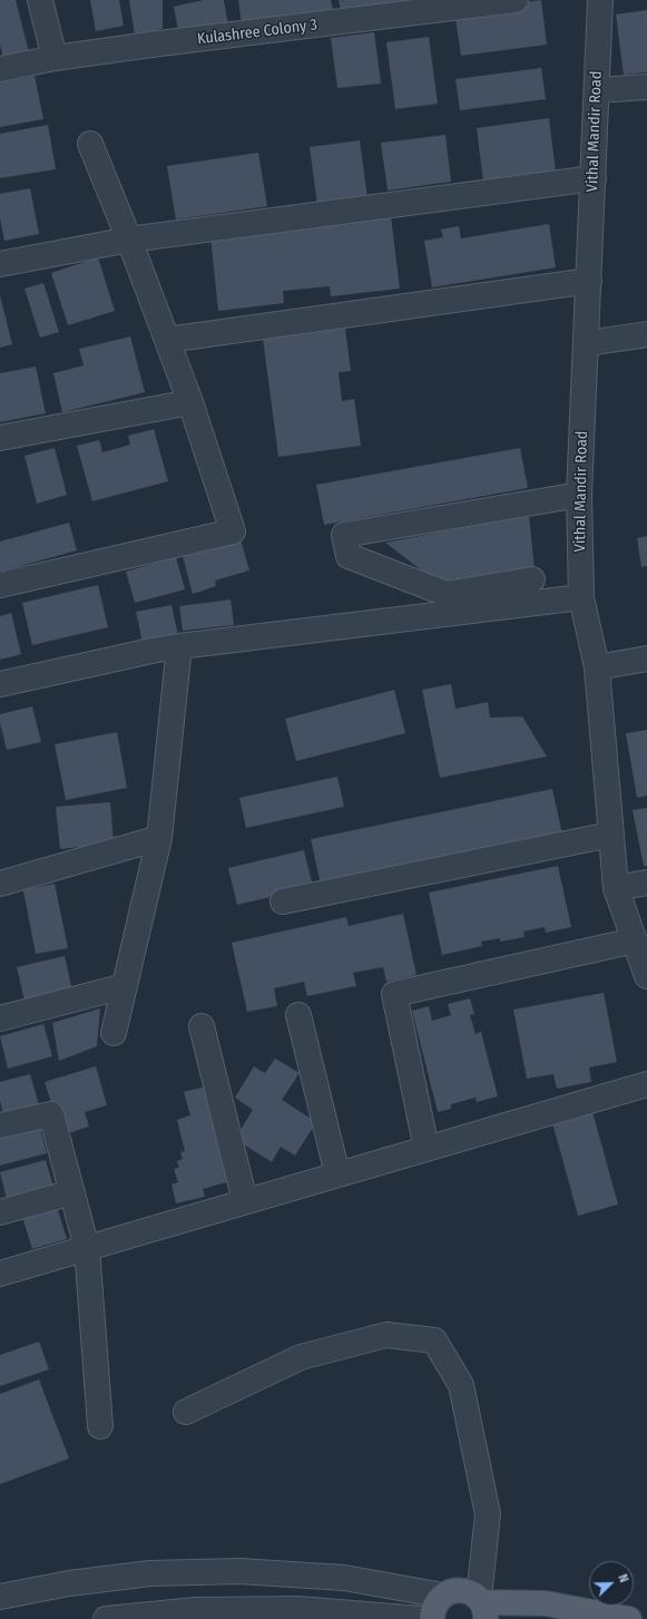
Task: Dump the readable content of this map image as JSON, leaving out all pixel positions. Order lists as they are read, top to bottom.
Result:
{
  "streets": {
    "street": ["Kulashree Colony 3", "Vithal Mandir Road"]
  },
  "north": "top right"
}
